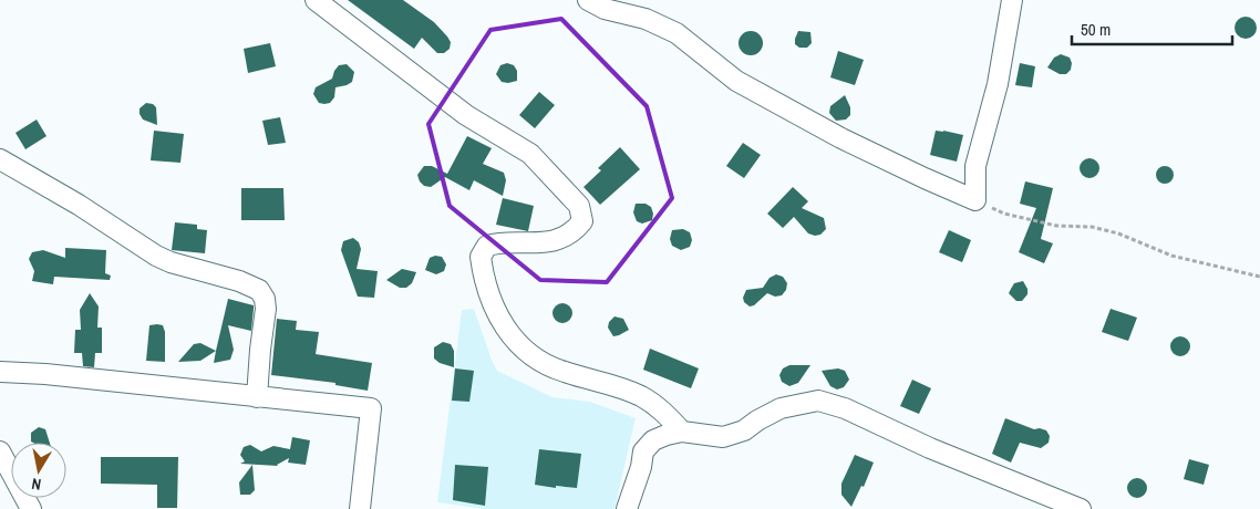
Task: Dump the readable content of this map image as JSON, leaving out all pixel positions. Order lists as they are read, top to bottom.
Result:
{
  "scale_bar": "50 m",
  "north": "bottom"
}
